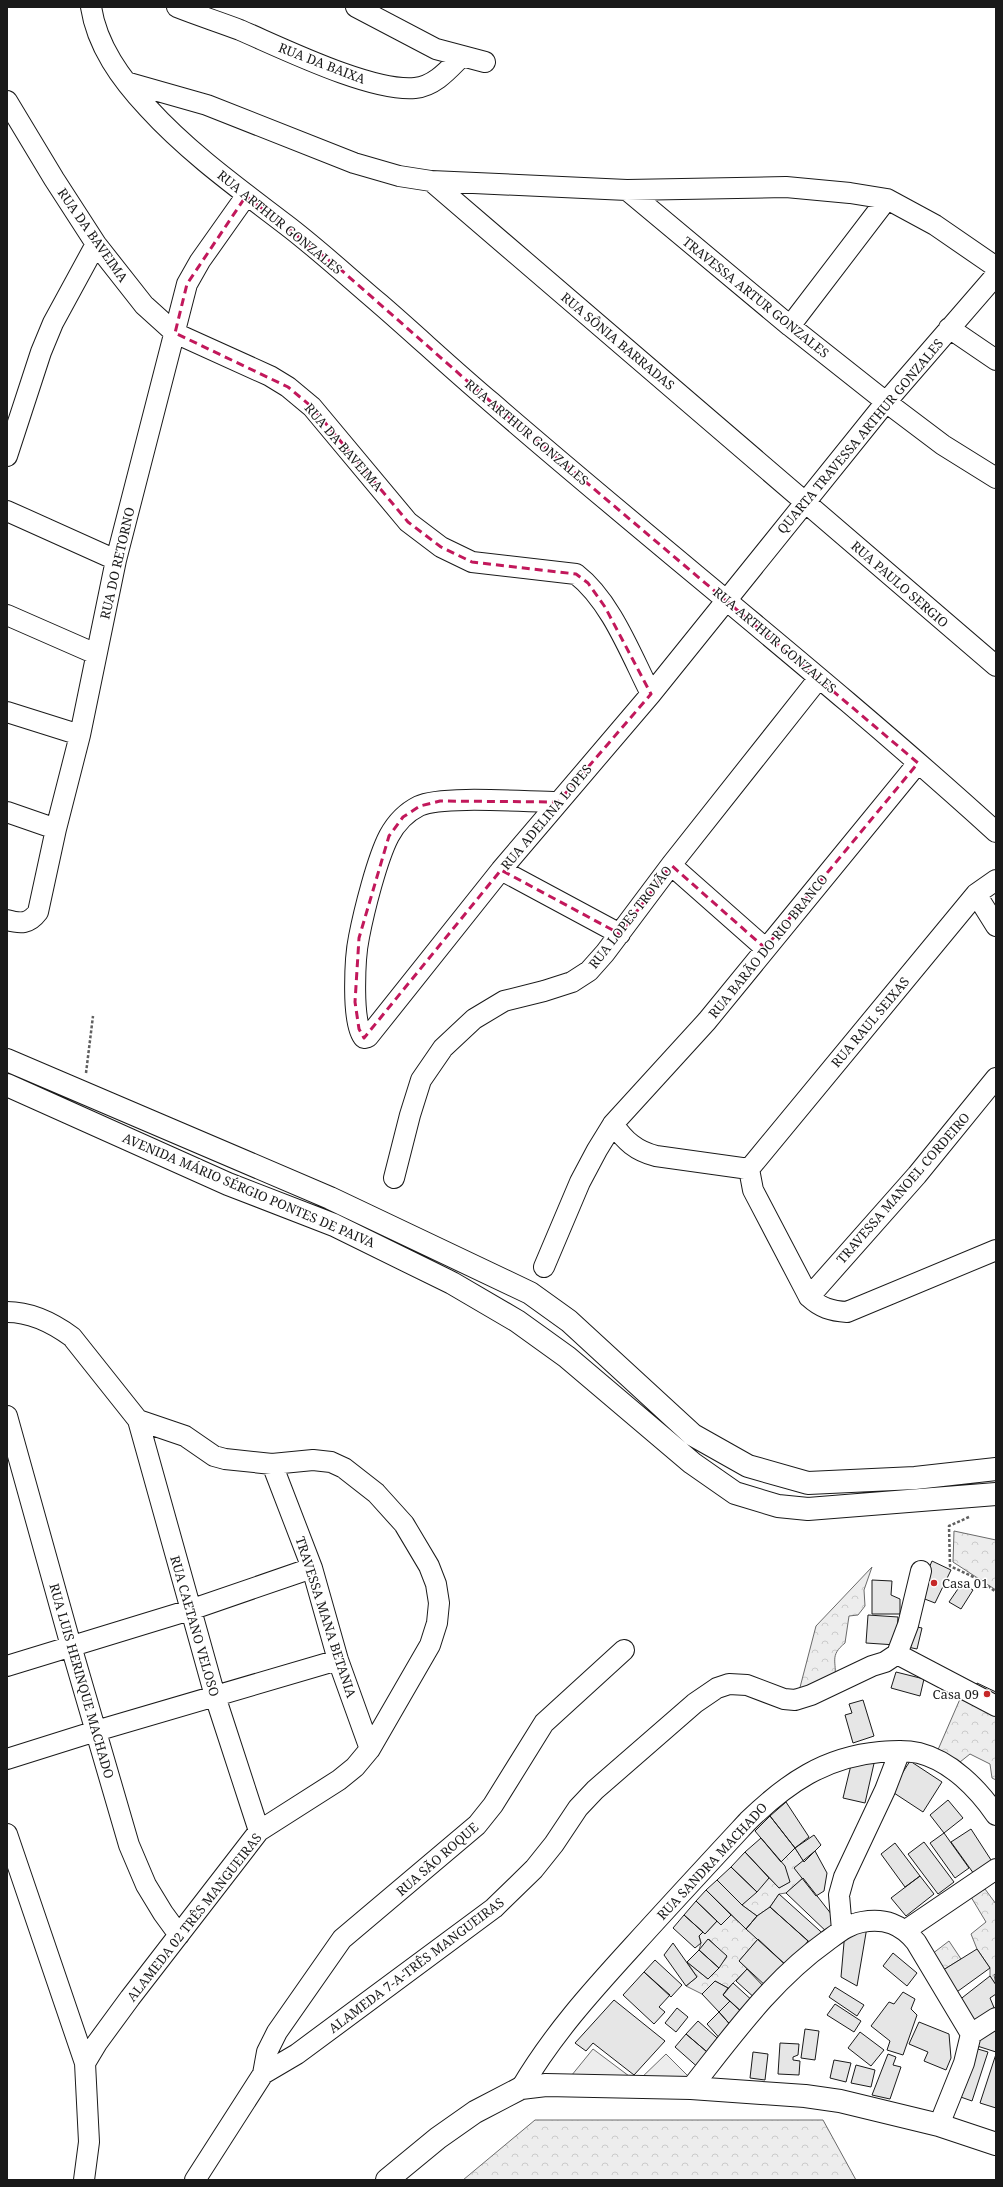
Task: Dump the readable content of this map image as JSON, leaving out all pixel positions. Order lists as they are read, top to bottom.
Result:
{
  "streets": {
    "main road": ["AVENIDA MÁRIO SÉRGIO PONTES DE PAIVA"],
    "street": [
      "RUA DA BAIXA",
      "RUA ARTHUR GONZALES",
      "RUA DA BAVEIMA",
      "TRAVESSA ARTUR GONZALES",
      "RUA SÔNIA BARRADAS",
      "QUARTA TRAVESSA ARTHUR GONZALES",
      "RUA DO RETORNO",
      "RUA PAULO SERGIO",
      "RUA ADELINA LOPES",
      "RUA LOPES TROVÃO",
      "RUA BARÃO DO RIO BRANCO",
      "RUA RAUL SEIXAS",
      "TRAVESSA MANOEL CORDEIRO",
      "TRAVESSA MANA BETANIA",
      "RUA CAETANO VELOSO",
      "RUA LUIS HERINQUE MACHADO",
      "RUA SÃO ROQUE",
      "RUA SANDRA MACHADO",
      "ALAMEDA 02 TRÊS MANGUEIRAS",
      "ALAMEDA 7-A-TRÊS MANGUEIRAS"
    ]
  },
  "crossings": [
    ["RUA ARTHUR GONZALES", "QUARTA TRAVESSA ARTHUR GONZALES"],
    ["RUA ARTHUR GONZALES", "RUA DO RETORNO"],
    ["RUA ARTHUR GONZALES", "RUA ADELINA LOPES"],
    ["RUA ARTHUR GONZALES", "RUA LOPES TROVÃO"],
    ["RUA ARTHUR GONZALES", "RUA BARÃO DO RIO BRANCO"],
    ["RUA DA BAVEIMA", "RUA DO RETORNO"],
    ["RUA DA BAVEIMA", "RUA ADELINA LOPES"],
    ["TRAVESSA ARTUR GONZALES", "QUARTA TRAVESSA ARTHUR GONZALES"],
    ["RUA SÔNIA BARRADAS", "QUARTA TRAVESSA ARTHUR GONZALES"],
    ["RUA SÔNIA BARRADAS", "RUA PAULO SERGIO"],
    ["QUARTA TRAVESSA ARTHUR GONZALES", "RUA PAULO SERGIO"],
    ["QUARTA TRAVESSA ARTHUR GONZALES", "RUA ADELINA LOPES"],
    ["TRAVESSA MANA BETANIA", "ALAMEDA 02 TRÊS MANGUEIRAS"],
    ["RUA CAETANO VELOSO", "ALAMEDA 02 TRÊS MANGUEIRAS"],
    ["RUA LUIS HERINQUE MACHADO", "ALAMEDA 02 TRÊS MANGUEIRAS"],
    ["RUA SÃO ROQUE", "ALAMEDA 7-A-TRÊS MANGUEIRAS"]
  ],
  "places": ["Casa 01", "Casa 09"]
}
